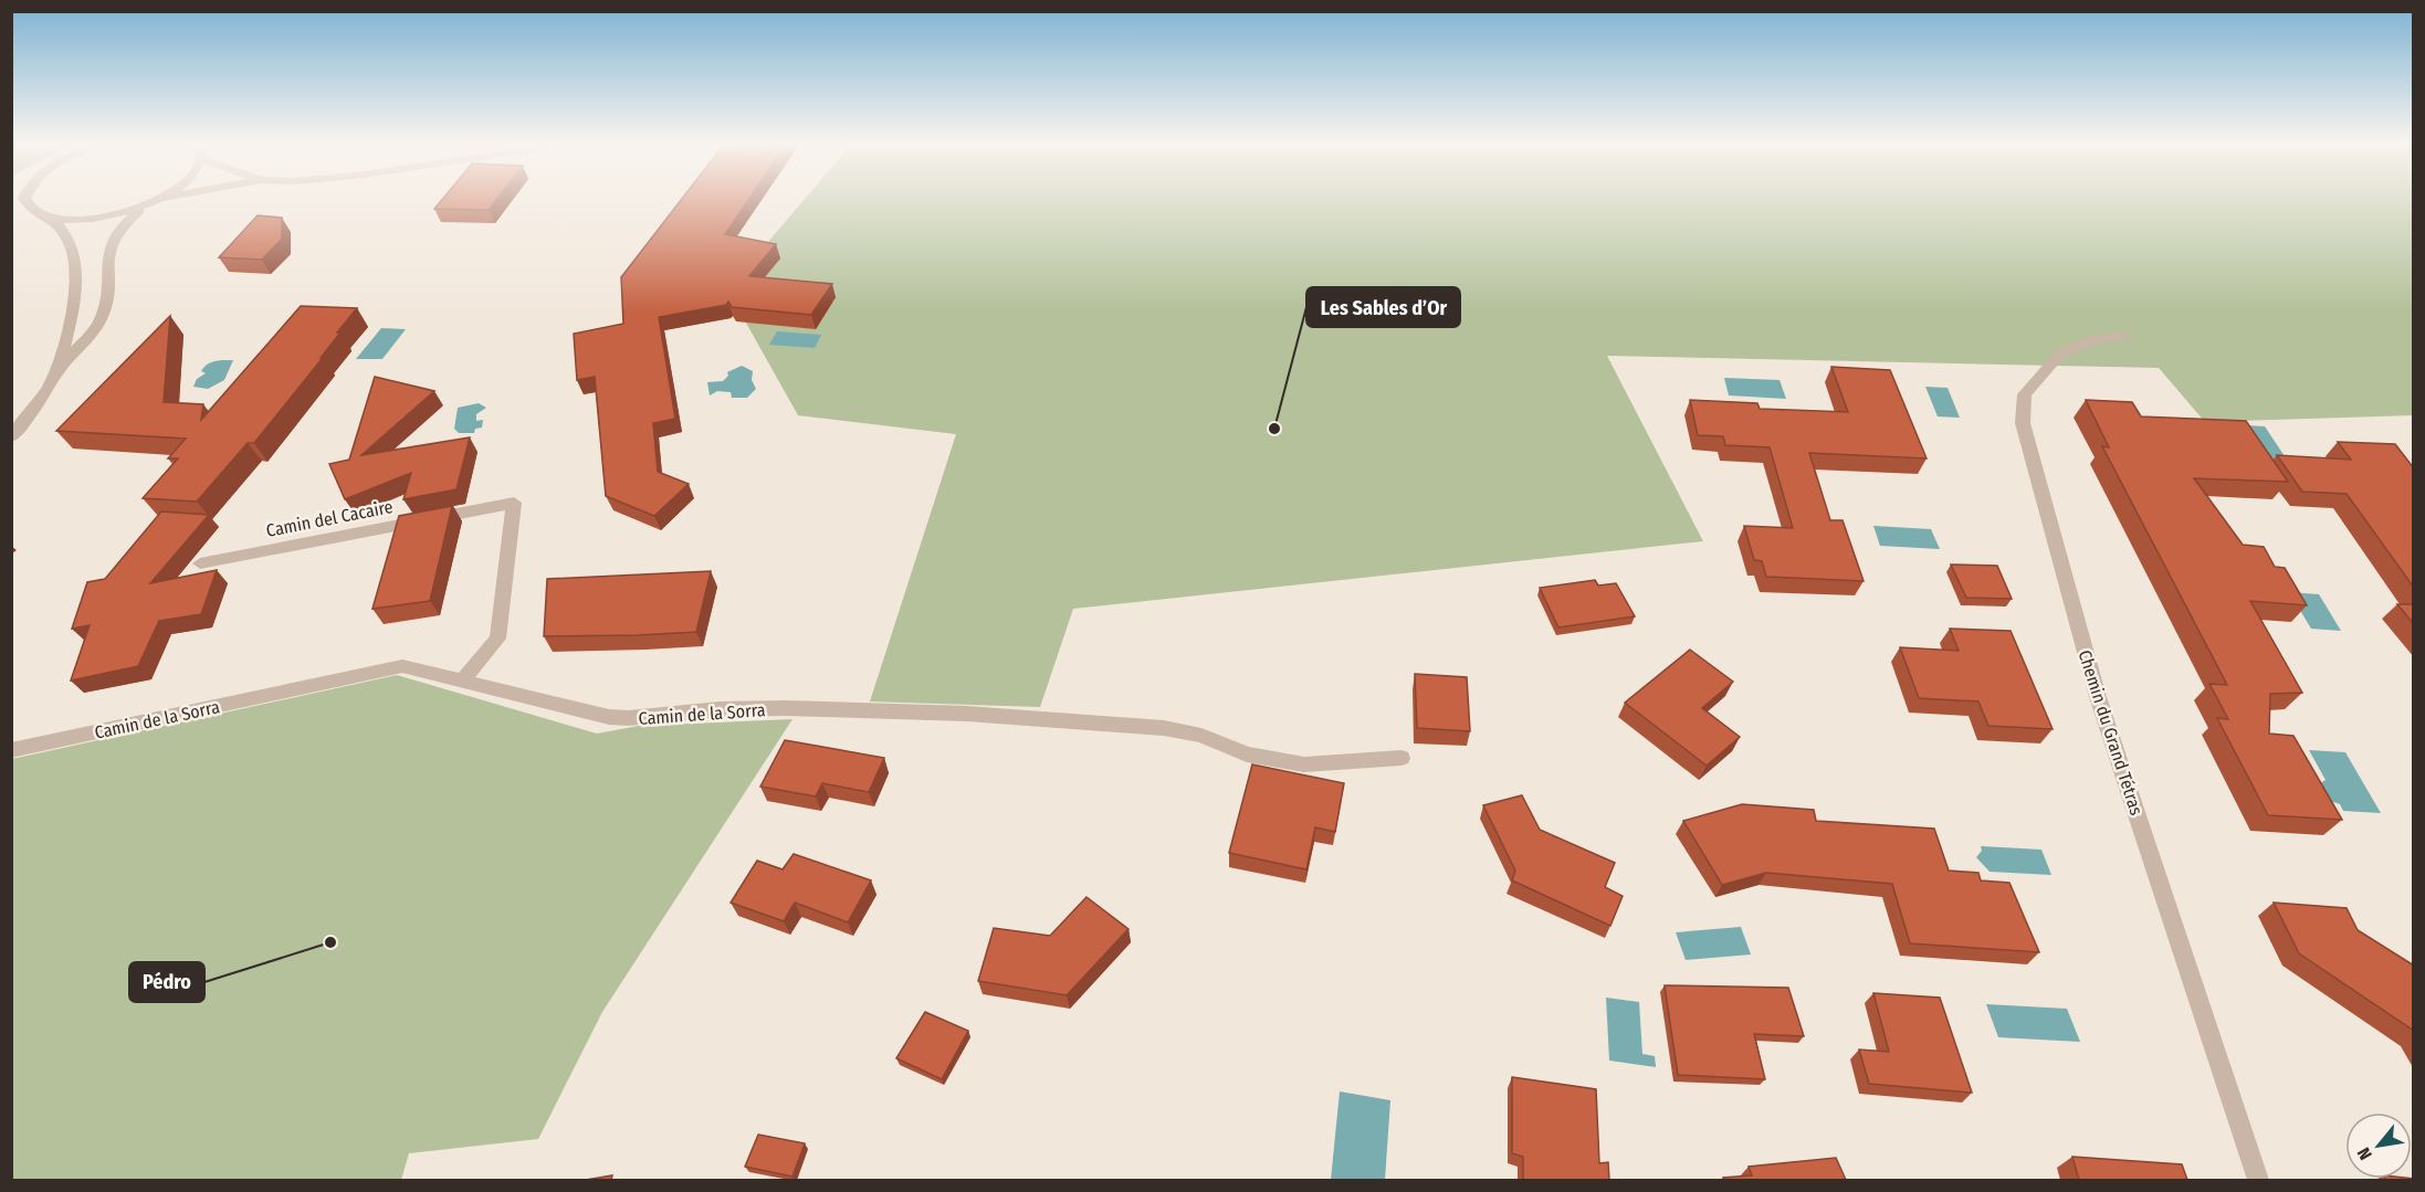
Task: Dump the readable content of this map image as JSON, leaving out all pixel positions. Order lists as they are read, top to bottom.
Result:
{
  "streets": {
    "street": ["Camin del Cacaire", "Camin de la Sorra", "Chemin du Grand Tétras"]
  },
  "crossings": [
    ["Camin del Cacaire", "Camin de la Sorra"]
  ],
  "places": ["Les Sables d’Or", "Pédro"],
  "north": "bottom left"
}
